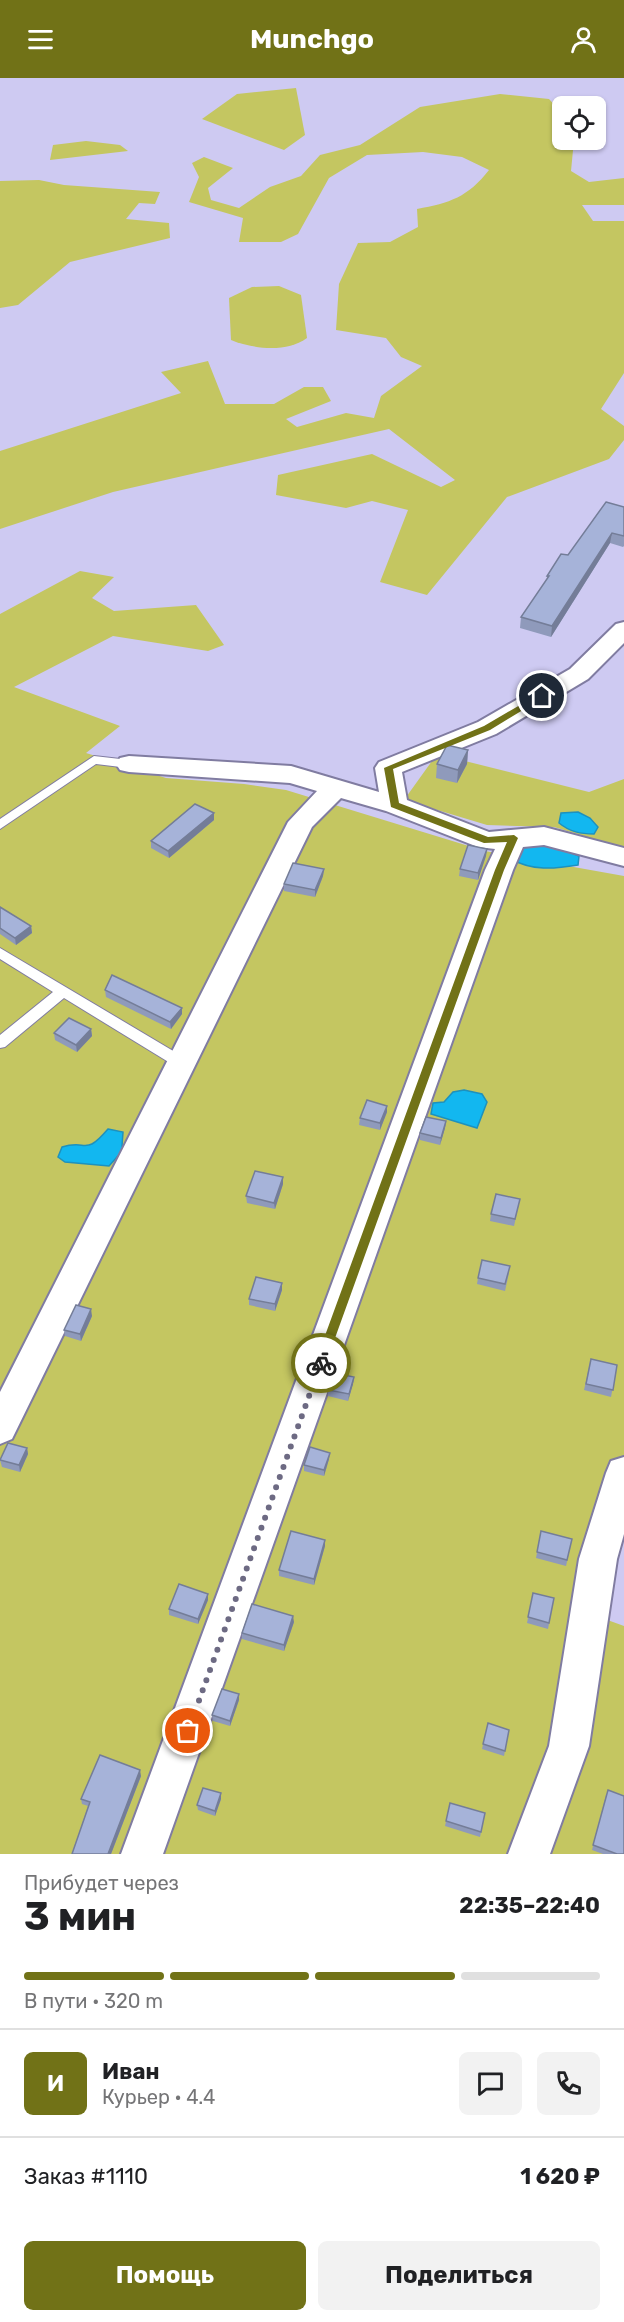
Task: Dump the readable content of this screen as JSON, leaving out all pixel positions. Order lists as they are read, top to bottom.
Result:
{
  "page": {
    "header": "Munchgo",
    "heading": ["3 мин", "Прибудет через", "22:35–22:40"],
    "panel": [
      "Иван",
      "Курьер · 4.4",
      "Заказ #1110",
      "1 620 ₽"
    ],
    "bar": "В пути · 320 m",
    "round": "И",
    "buttons": ["Помощь", "Поделиться"]
  }
}
